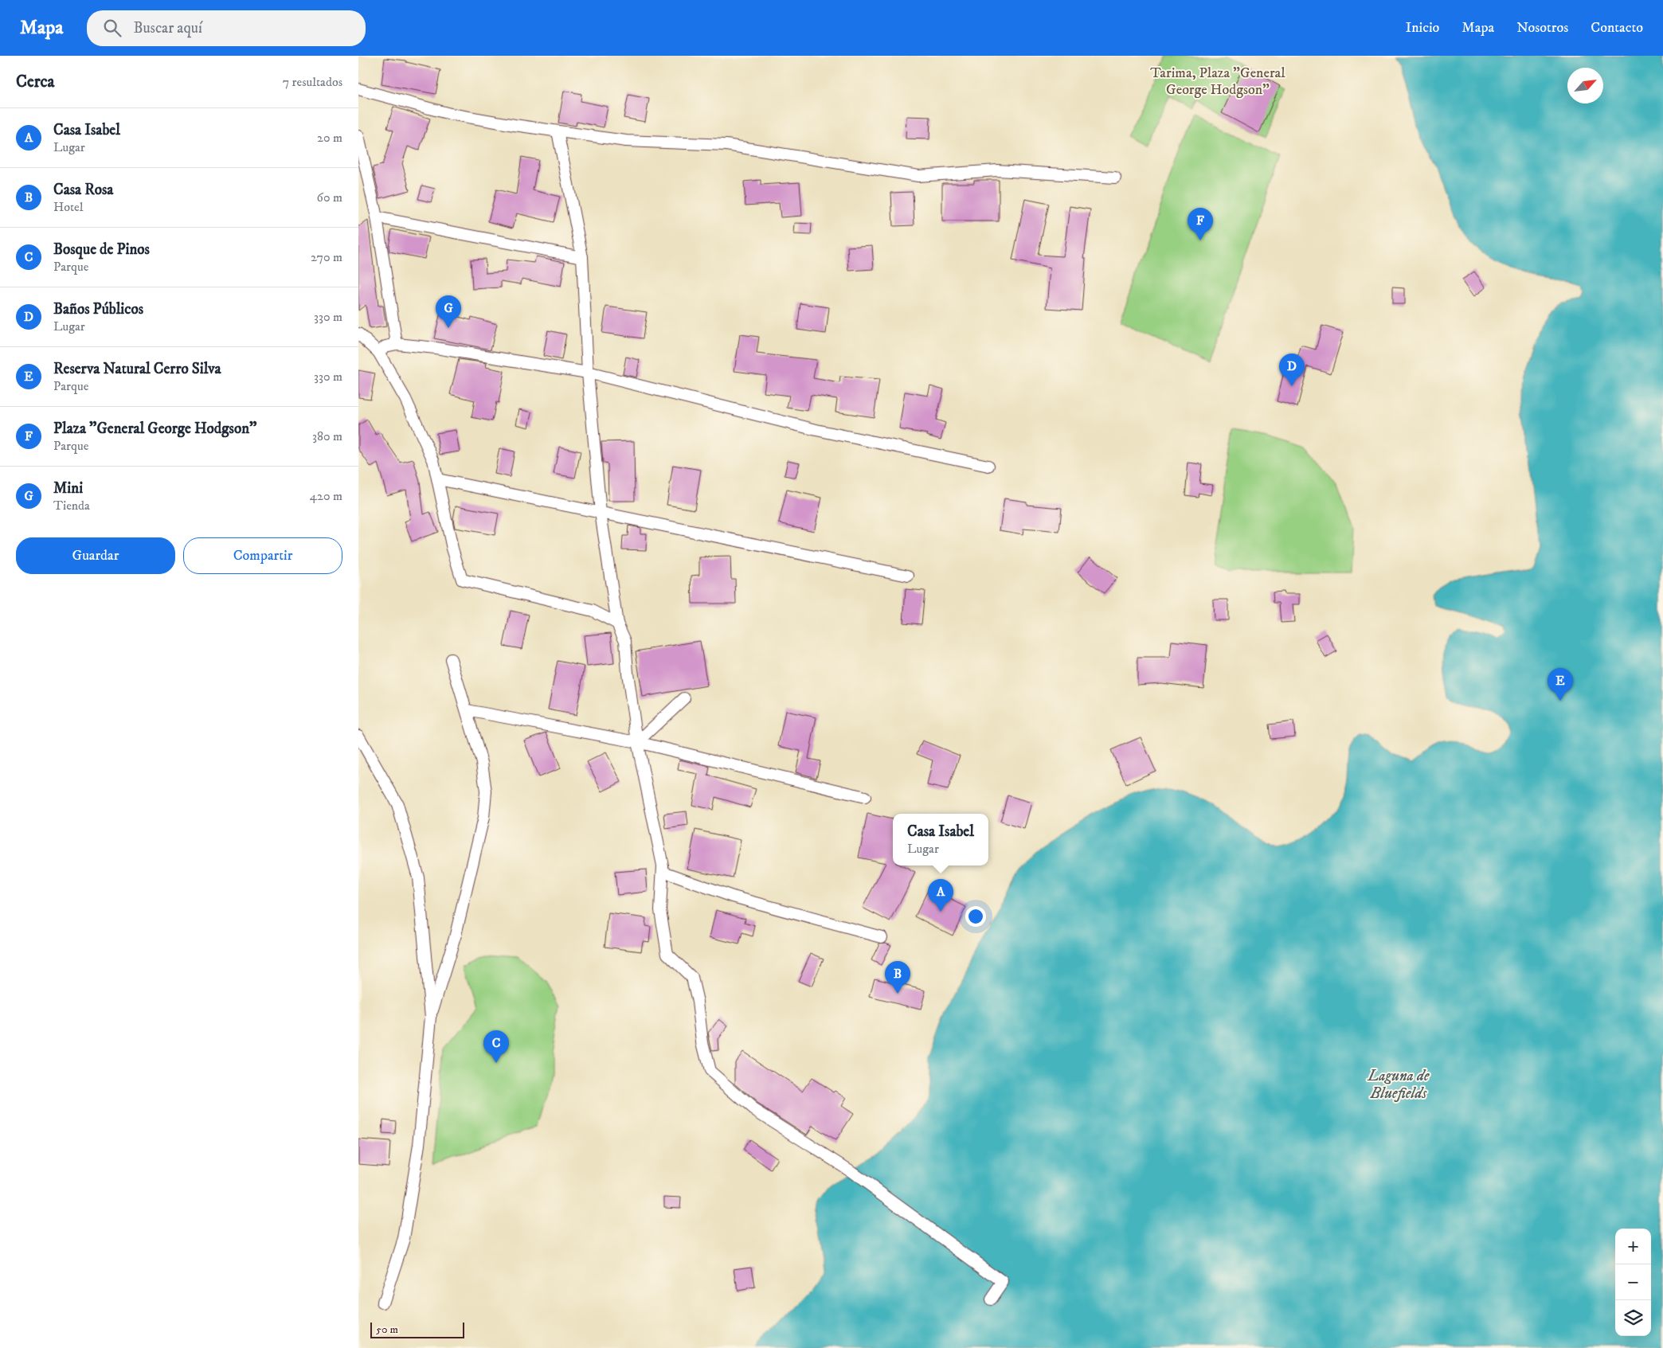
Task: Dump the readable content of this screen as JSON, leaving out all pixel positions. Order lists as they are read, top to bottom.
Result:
{
  "water": ["Laguna de Bluefields"],
  "parks": ["Tarima, Plaza \"General George Hodgson\""],
  "scale_bar": "50 m",
  "north": "top right",
  "page": {
    "header": "Mapa",
    "search": "Buscar aquí",
    "nav": [
      "Inicio",
      "Mapa",
      "Nosotros",
      "Contacto"
    ],
    "heading": ["Cerca", "7 resultados"],
    "list": [
      {
        "mark": "A",
        "name": "Casa Isabel",
        "note": "Lugar",
        "value": "20 m"
      },
      {
        "mark": "B",
        "name": "Casa Rosa",
        "note": "Hotel",
        "value": "60 m"
      },
      {
        "mark": "C",
        "name": "Bosque de Pinos",
        "note": "Parque",
        "value": "270 m"
      },
      {
        "mark": "D",
        "name": "Baños Públicos",
        "note": "Lugar",
        "value": "330 m"
      },
      {
        "mark": "E",
        "name": "Reserva Natural Cerro Silva",
        "note": "Parque",
        "value": "330 m"
      },
      {
        "mark": "F",
        "name": "Plaza \"General George Hodgson\"",
        "note": "Parque",
        "value": "380 m"
      },
      {
        "mark": "G",
        "name": "Mini",
        "note": "Tienda",
        "value": "420 m"
      }
    ],
    "pins": [
      "F",
      "G",
      "D",
      "E",
      "A",
      "B",
      "C"
    ],
    "buttons": ["Guardar", "Compartir"],
    "popup": ["Casa Isabel", "Lugar"],
    "map_buttons": ["+", "−"],
    "scale": "50 m"
  }
}
